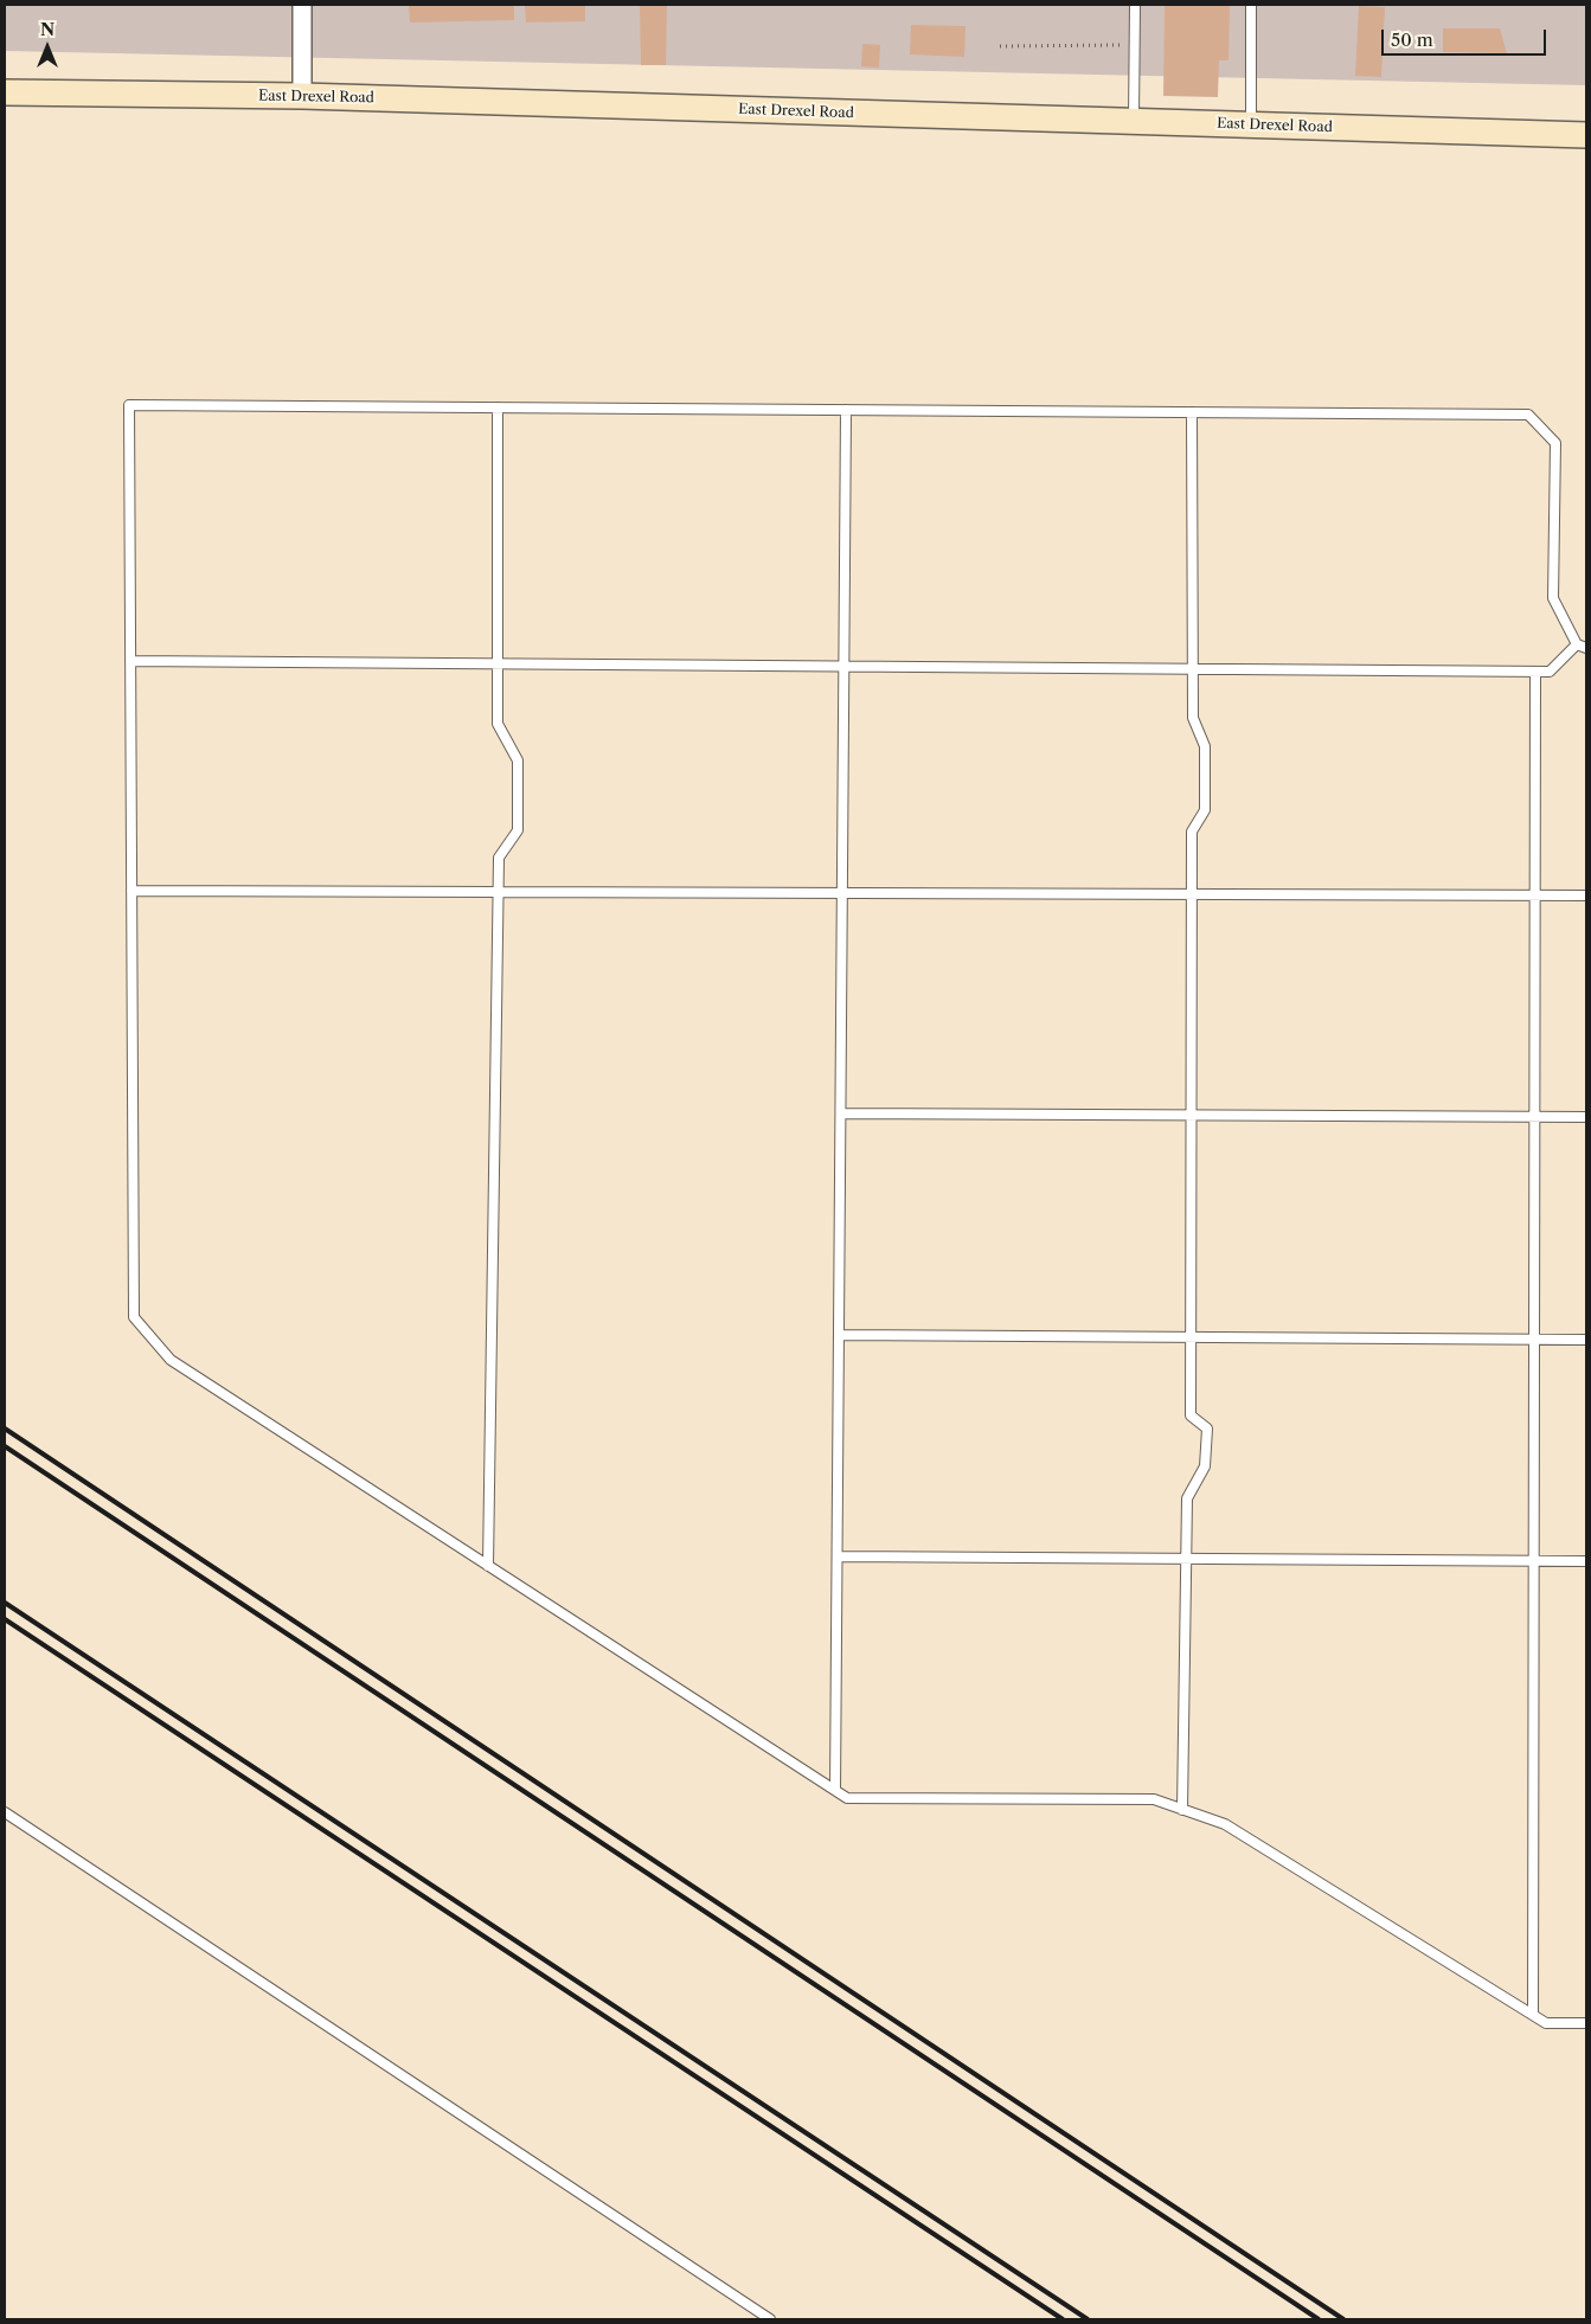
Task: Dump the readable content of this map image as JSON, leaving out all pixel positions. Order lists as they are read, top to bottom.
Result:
{
  "streets": {
    "street": ["East Drexel Road"]
  },
  "scale_bar": "50 m",
  "north": "top"
}
